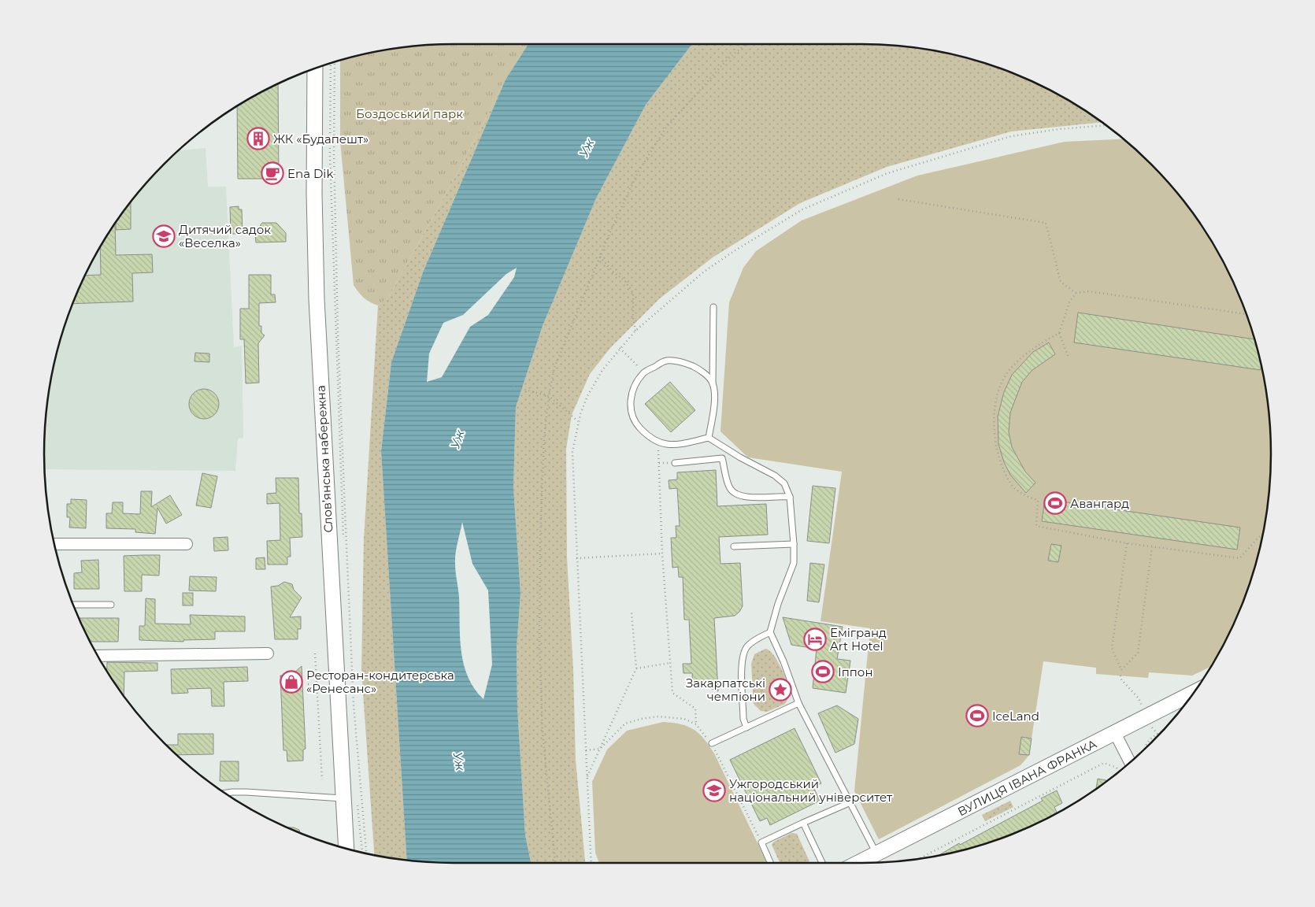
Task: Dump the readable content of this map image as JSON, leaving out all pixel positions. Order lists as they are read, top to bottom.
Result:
{
  "streets": {
    "street": ["Словʼянська набережна", "ВУЛИЦЯ ІВАНА ФРАНКА"]
  },
  "water": ["Уж"],
  "parks": ["Боздоський парк"],
  "places": {
    "building": ["ЖК «Будапешт»"],
    "cafe": ["Ena Dik"],
    "school or university": ["Дитячий садок «Веселка»", "Ужгородський національний університет"],
    "sports": ["Авангард", "Іппон", "IceLand"],
    "hotel": ["Емігранд Art Hotel"],
    "shop": ["Ресторан-кондитерська «Ренесанс»"],
    "place": ["Закарпатські чемпіони"]
  }
}
